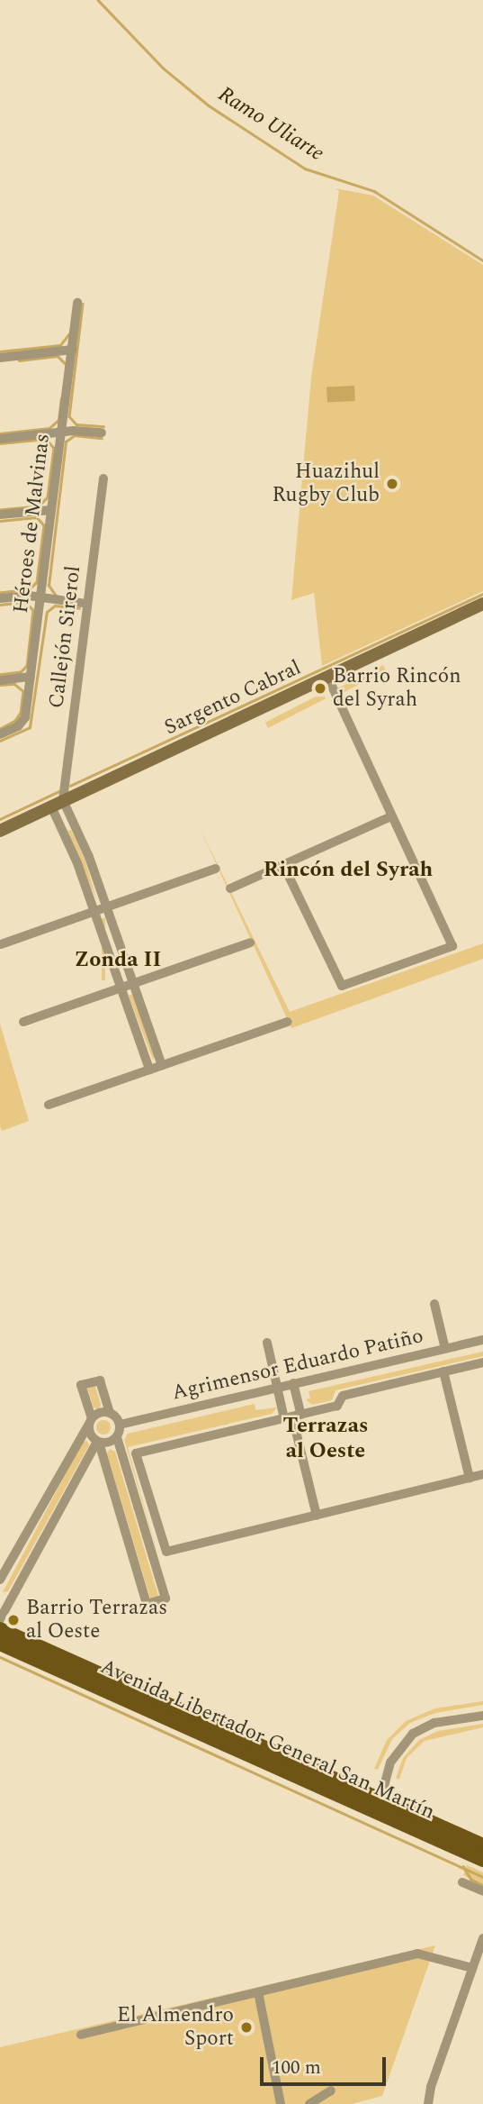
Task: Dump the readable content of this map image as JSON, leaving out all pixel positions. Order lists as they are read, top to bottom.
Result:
{
  "streets": {
    "main road": ["Sargento Cabral", "Avenida Libertador General San Martín"],
    "street": ["Héroes de Malvinas", "Callejón Sirerol", "Agrimensor Eduardo Patiño"]
  },
  "crossings": [
    ["Callejón Sirerol", "Sargento Cabral"]
  ],
  "districts": ["Rincón del Syrah", "Zonda II", "Terrazas al Oeste"],
  "water": ["Ramo Uliarte"],
  "places": [
    "Huazihul Rugby Club",
    "Barrio Rincón del Syrah",
    "Barrio Terrazas al Oeste",
    "El Almendro Sport"
  ],
  "scale_bar": "100 m"
}
